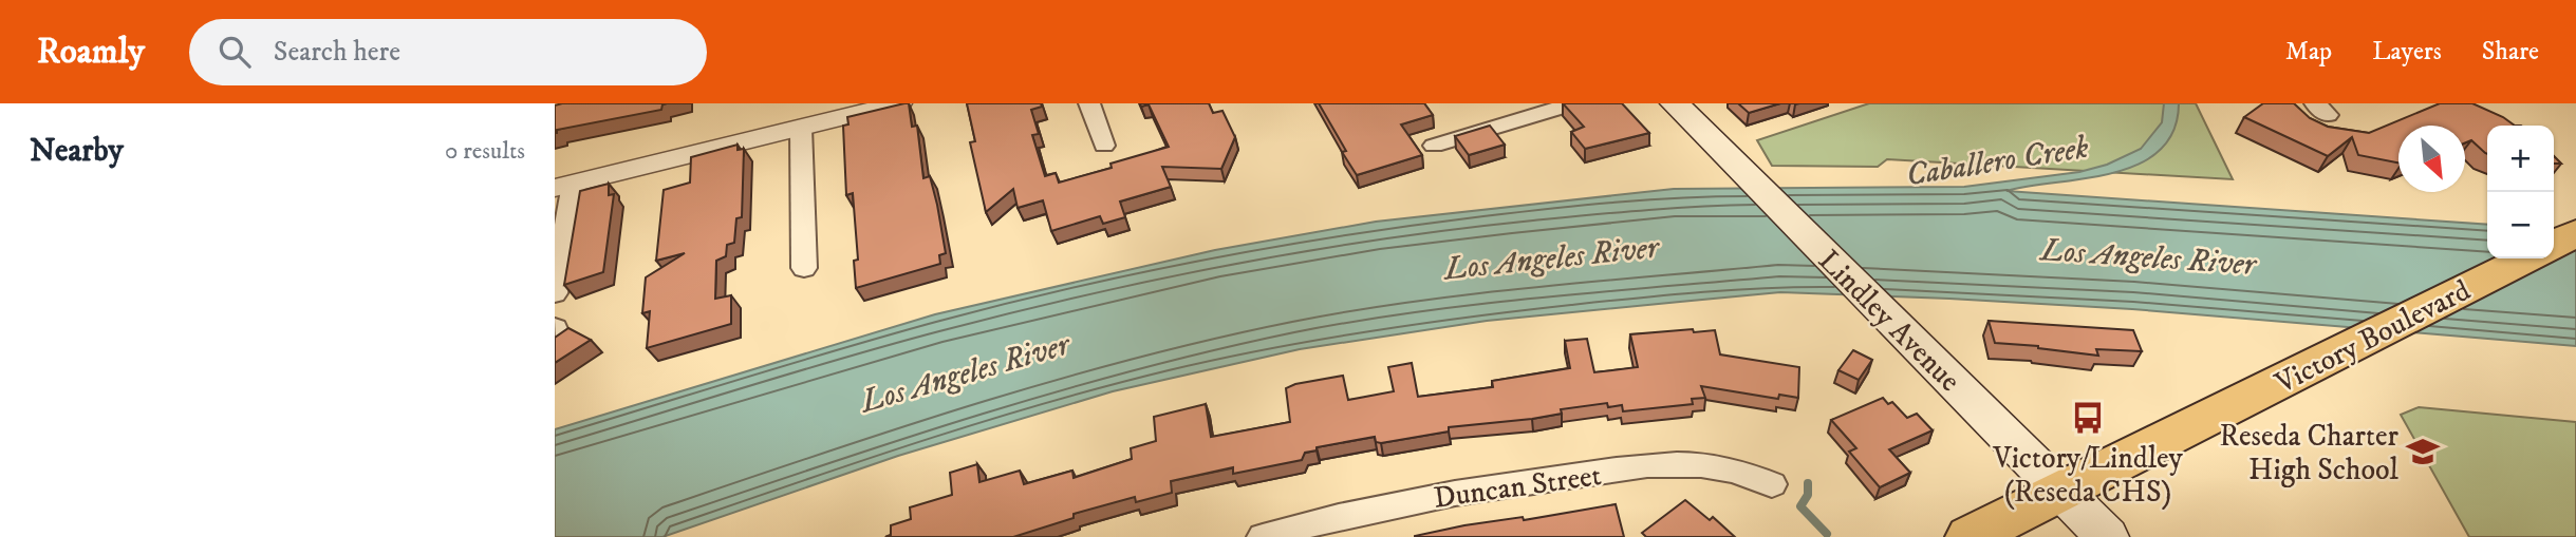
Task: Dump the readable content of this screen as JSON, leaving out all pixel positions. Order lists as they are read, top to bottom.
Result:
{
  "streets": {
    "main road": ["Lindley Avenue", "Victory Boulevard"],
    "street": ["Duncan Street"]
  },
  "crossings": [
    ["Lindley Avenue", "Victory Boulevard"]
  ],
  "water": ["Caballero Creek", "Los Angeles River"],
  "places": {
    "bus stop": ["Victory/Lindley (Reseda CHS)"],
    "school or university": ["Reseda Charter High School"]
  },
  "north": "bottom right",
  "page": {
    "header": "Roamly",
    "search": "Search here",
    "nav": ["Map", "Layers", "Share"],
    "heading": ["Nearby", "0 results"],
    "map_buttons": ["+", "−"]
  }
}
